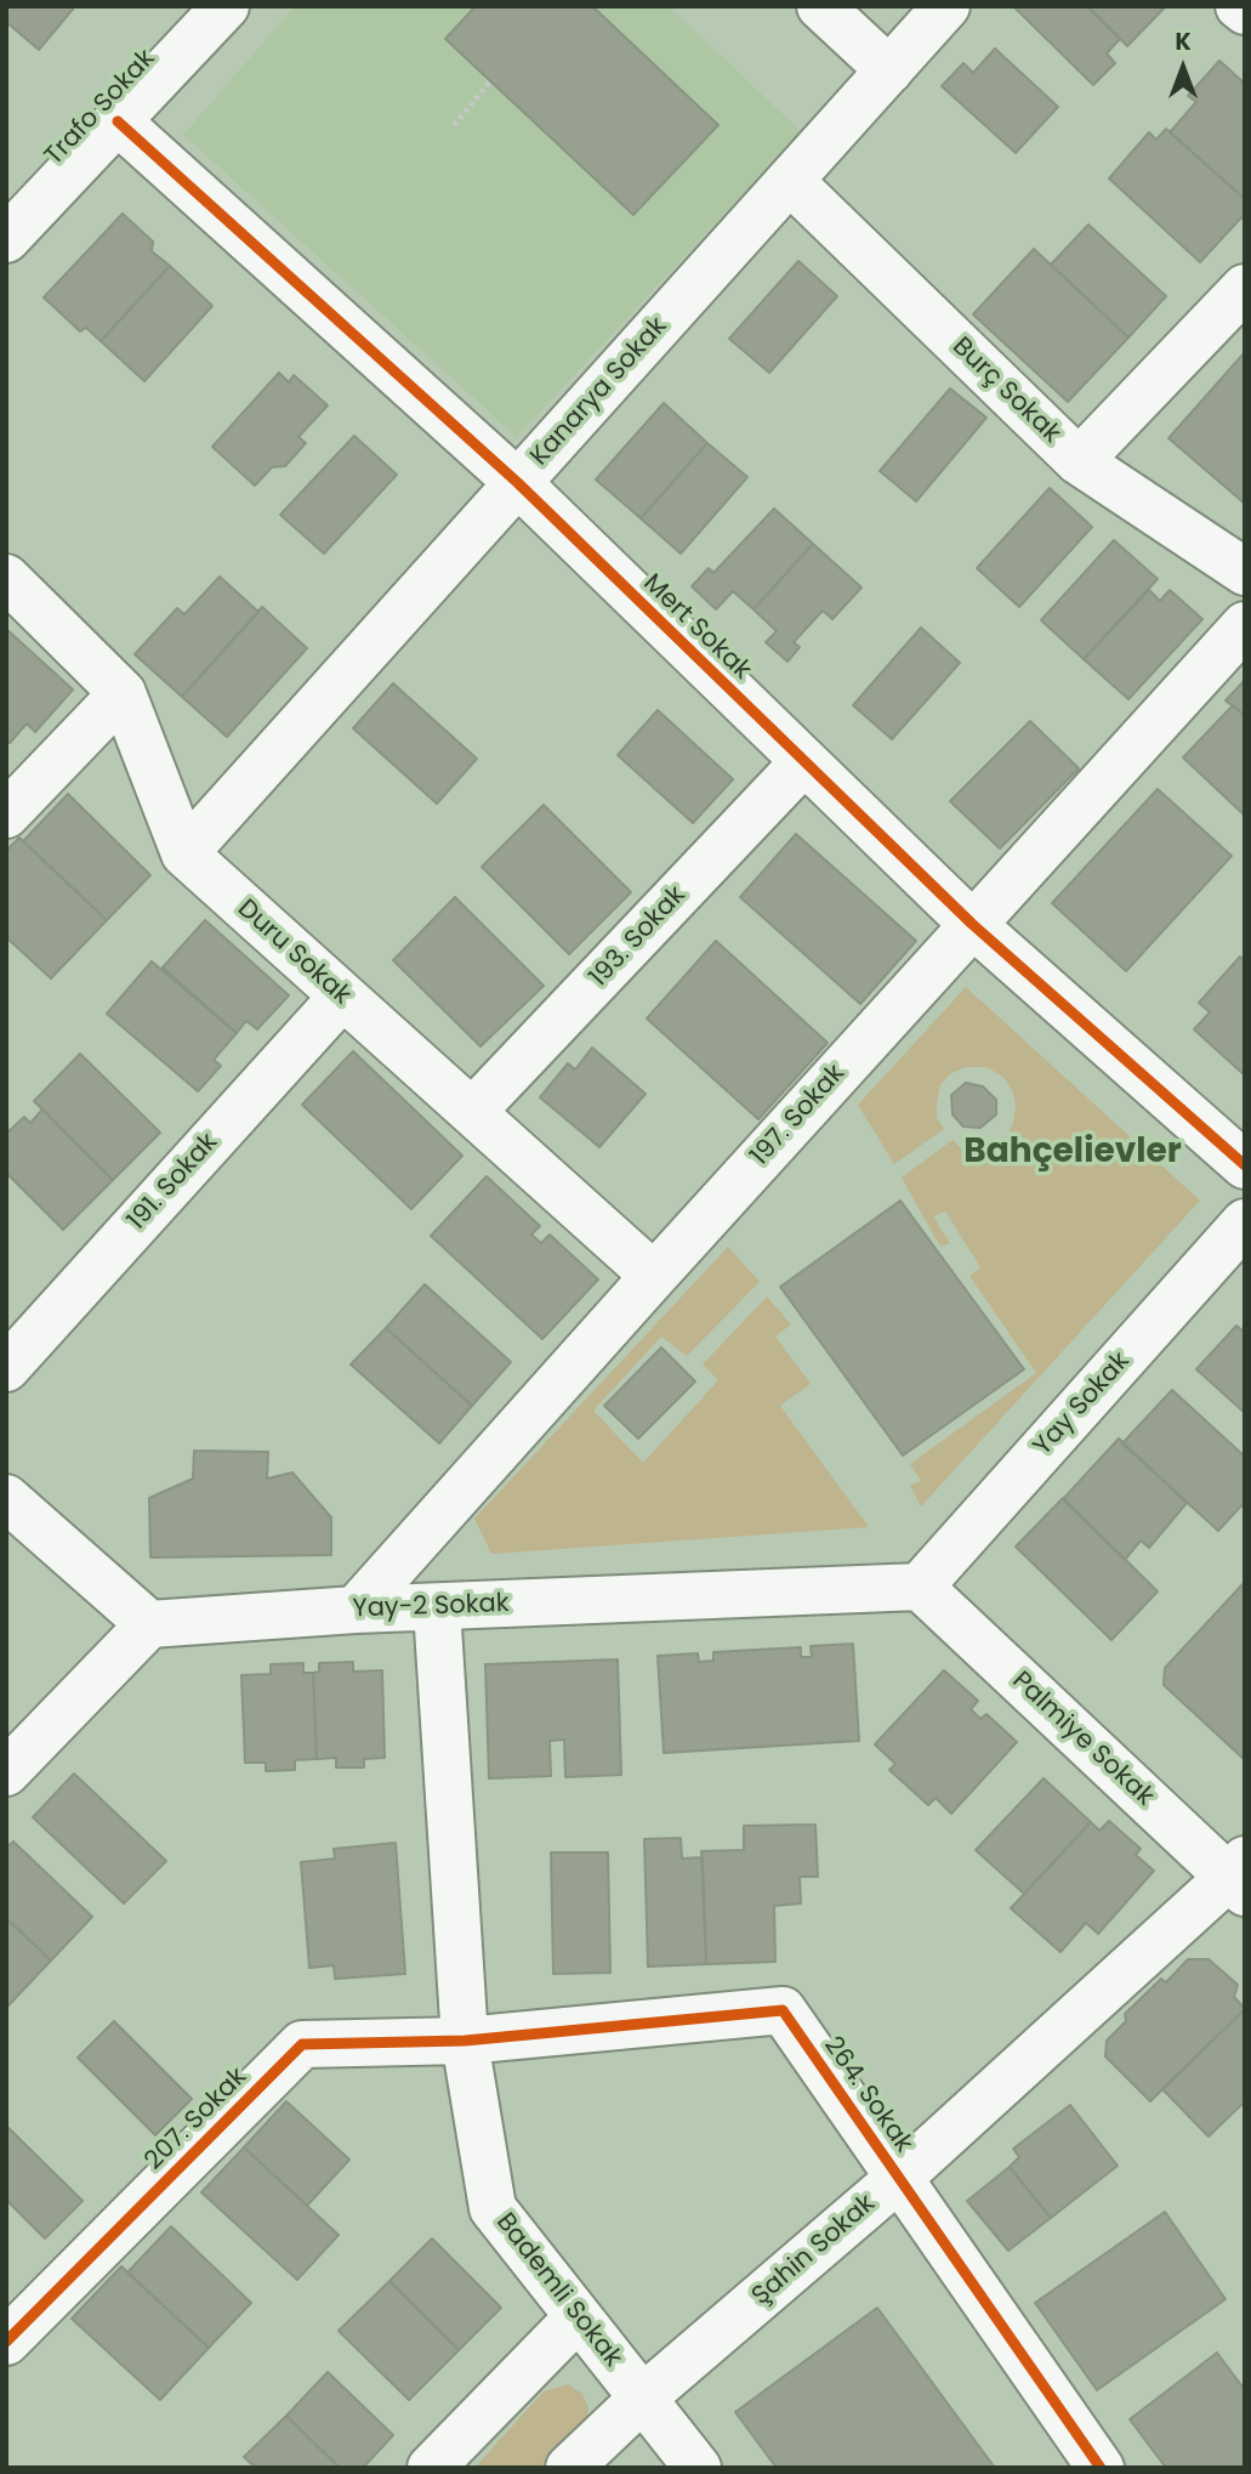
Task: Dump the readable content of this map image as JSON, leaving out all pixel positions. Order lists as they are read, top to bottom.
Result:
{
  "streets": {
    "street": [
      "Trafo Sokak",
      "Burç Sokak",
      "Kanarya Sokak",
      "Mert Sokak",
      "193. Sokak",
      "Duru Sokak",
      "197. Sokak",
      "191. Sokak",
      "Yay Sokak",
      "Yay-2 Sokak",
      "Palmiye Sokak",
      "264. Sokak",
      "207. Sokak",
      "Şahin Sokak",
      "Bademli Sokak"
    ]
  },
  "crossings": [
    ["Trafo Sokak", "Mert Sokak"],
    ["Burç Sokak", "Kanarya Sokak"],
    ["Kanarya Sokak", "Mert Sokak"],
    ["Kanarya Sokak", "Duru Sokak"],
    ["Mert Sokak", "193. Sokak"],
    ["Mert Sokak", "197. Sokak"],
    ["193. Sokak", "Duru Sokak"],
    ["Duru Sokak", "197. Sokak"],
    ["Duru Sokak", "191. Sokak"],
    ["197. Sokak", "Yay-2 Sokak"],
    ["Yay Sokak", "Yay-2 Sokak"],
    ["Yay Sokak", "Palmiye Sokak"],
    ["Yay-2 Sokak", "Palmiye Sokak"],
    ["Yay-2 Sokak", "Bademli Sokak"],
    ["Palmiye Sokak", "Şahin Sokak"],
    ["264. Sokak", "207. Sokak"],
    ["264. Sokak", "Şahin Sokak"],
    ["264. Sokak", "Bademli Sokak"],
    ["207. Sokak", "Bademli Sokak"],
    ["Şahin Sokak", "Bademli Sokak"]
  ],
  "districts": ["Bahçelievler"],
  "north": "top"
}
